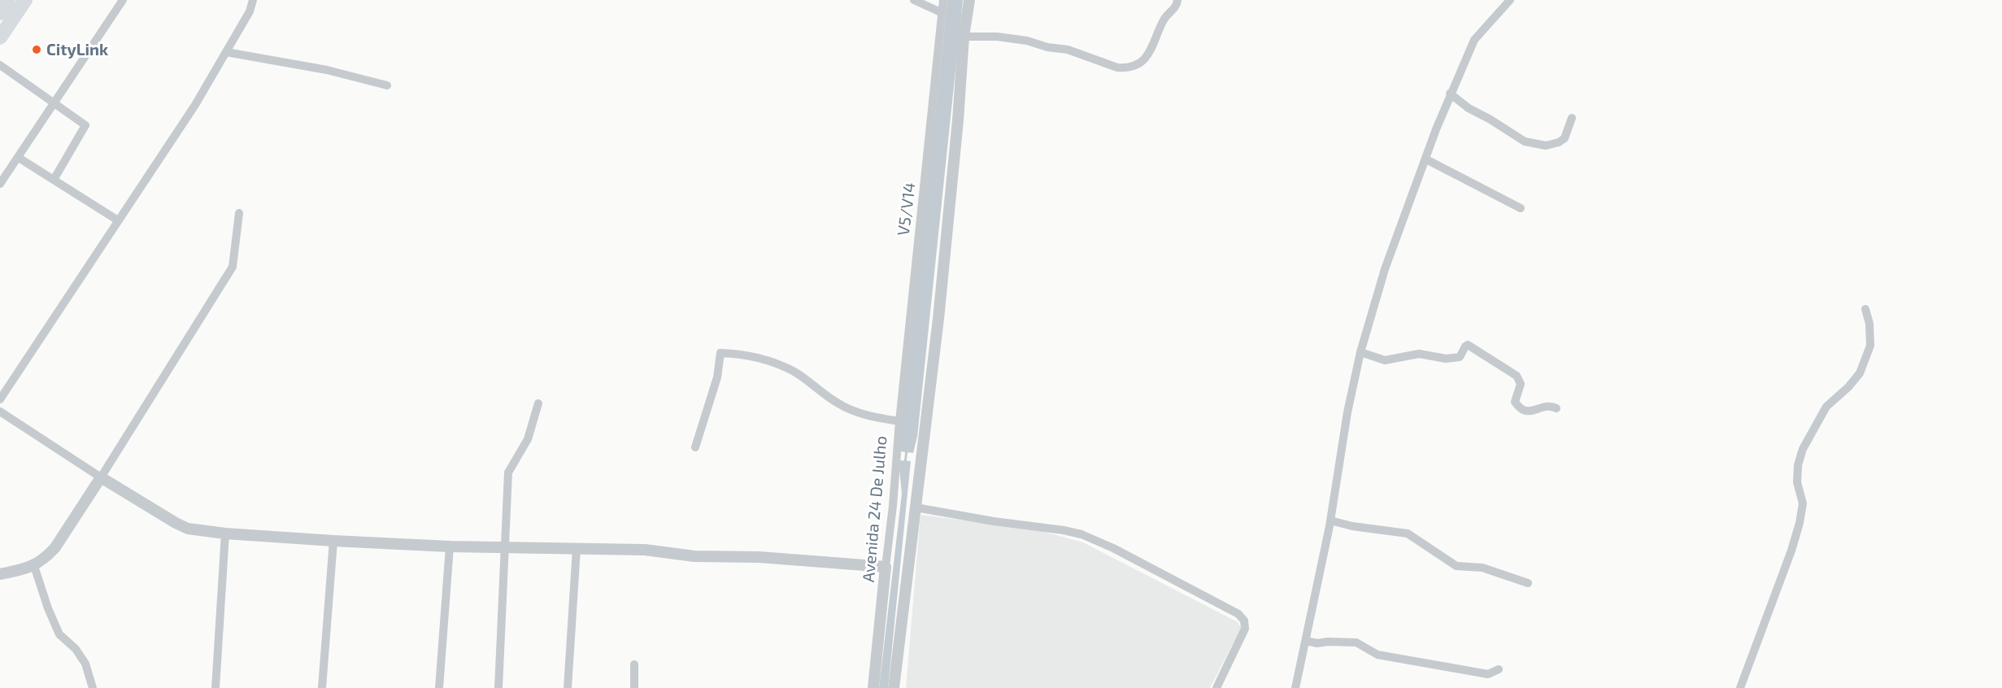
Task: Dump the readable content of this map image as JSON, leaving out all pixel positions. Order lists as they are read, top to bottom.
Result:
{
  "streets": {
    "street": ["V5/V14", "Avenida 24 De Julho"]
  },
  "crossings": [
    ["V5/V14", "Avenida 24 De Julho"]
  ],
  "places": ["CityLink"]
}
